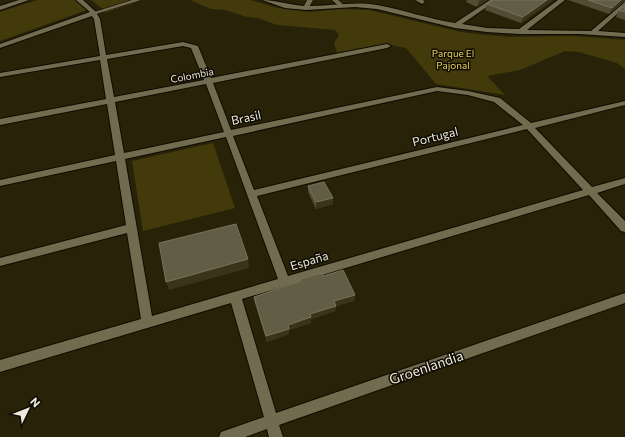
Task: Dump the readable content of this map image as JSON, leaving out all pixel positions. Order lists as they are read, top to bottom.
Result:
{
  "streets": {
    "street": [
      "Colombia",
      "Brasil",
      "Portugal",
      "España",
      "Groenlandia"
    ]
  },
  "crossings": [
    ["Brasil", "Portugal"]
  ],
  "parks": ["Parque El Pajonal"],
  "north": "top right"
}
